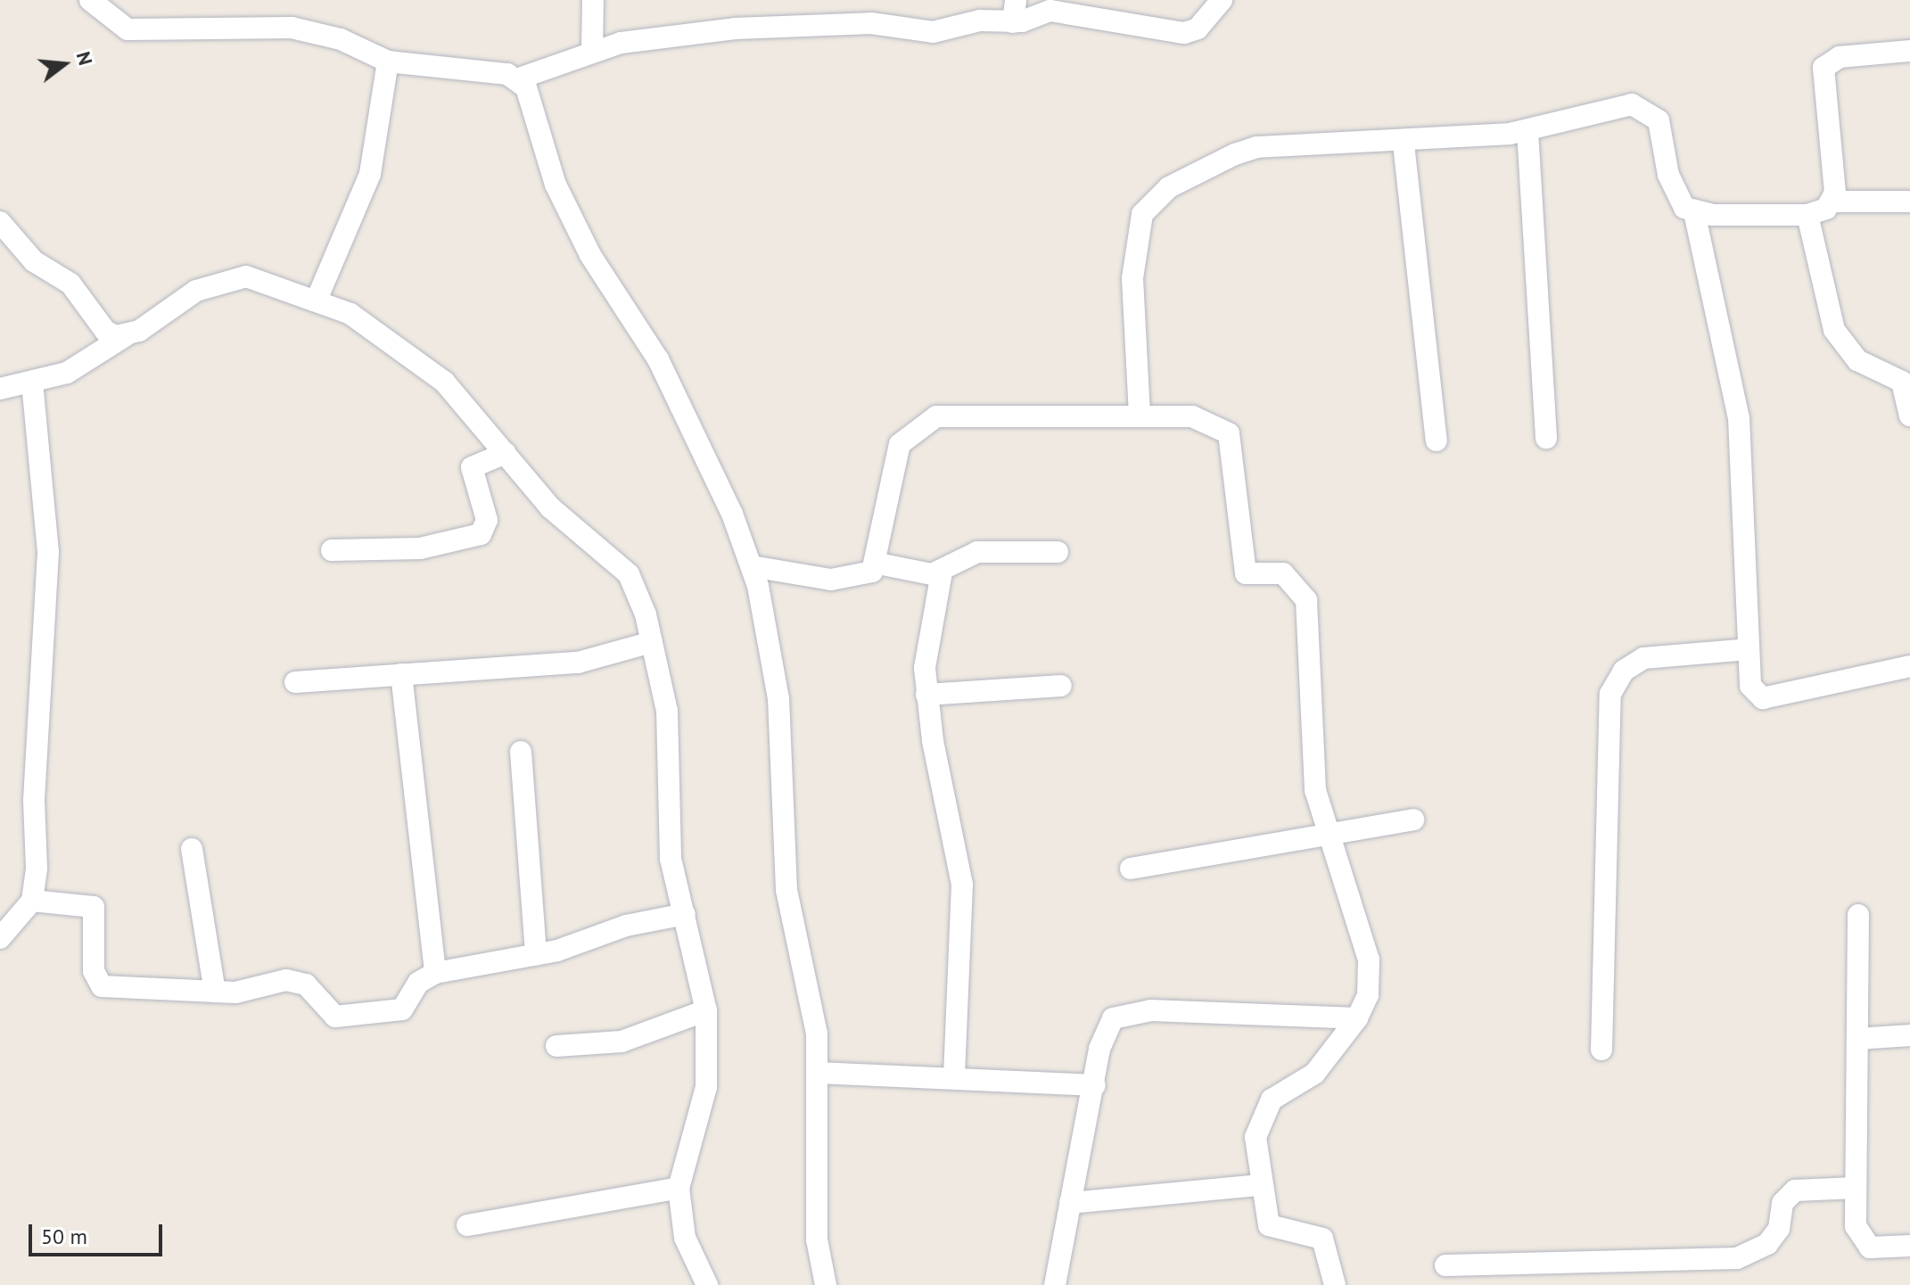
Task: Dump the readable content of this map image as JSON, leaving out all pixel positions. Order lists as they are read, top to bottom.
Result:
{
  "scale_bar": "50 m",
  "north": "right"
}
